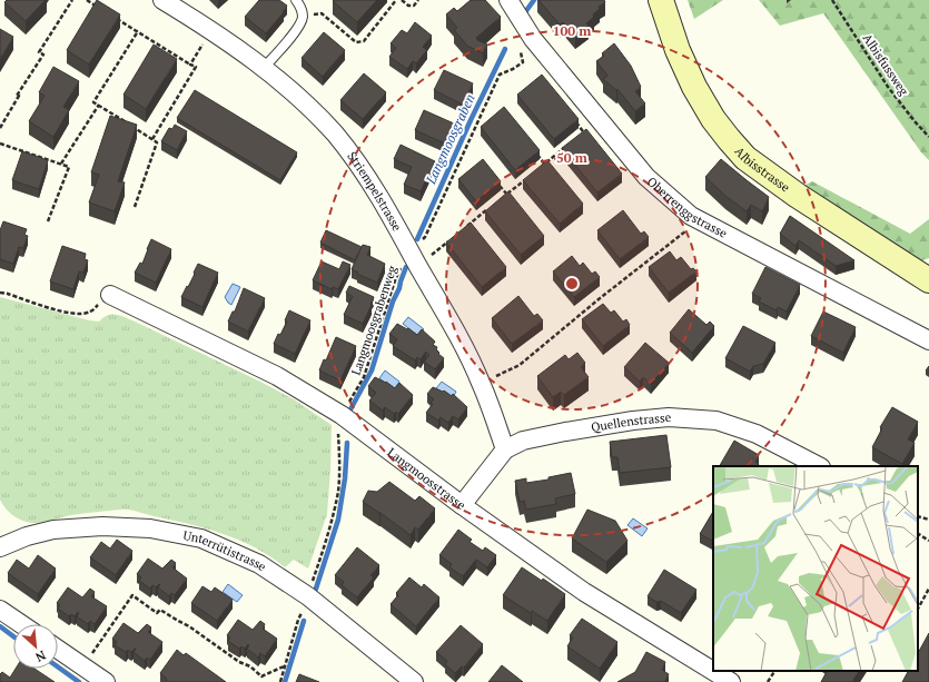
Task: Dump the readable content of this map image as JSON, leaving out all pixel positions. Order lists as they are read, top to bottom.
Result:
{
  "streets": {
    "main road": ["Albisstrasse"],
    "street": [
      "Striempelstrasse",
      "Oberrenggstrasse",
      "Quellenstrasse",
      "Langmoosstrasse",
      "Unterrütistrasse"
    ],
    "path": ["Albisfussweg", "Langmoosgrabenweg"]
  },
  "crossings": [
    ["Striempelstrasse", "Langmoosgrabenweg"],
    ["Striempelstrasse", "Quellenstrasse"],
    ["Langmoosgrabenweg", "Langmoosstrasse"],
    ["Quellenstrasse", "Langmoosstrasse"]
  ],
  "water": ["Langmoosgraben"],
  "north": "bottom right",
  "rings": ["100 m", "50 m"]
}
